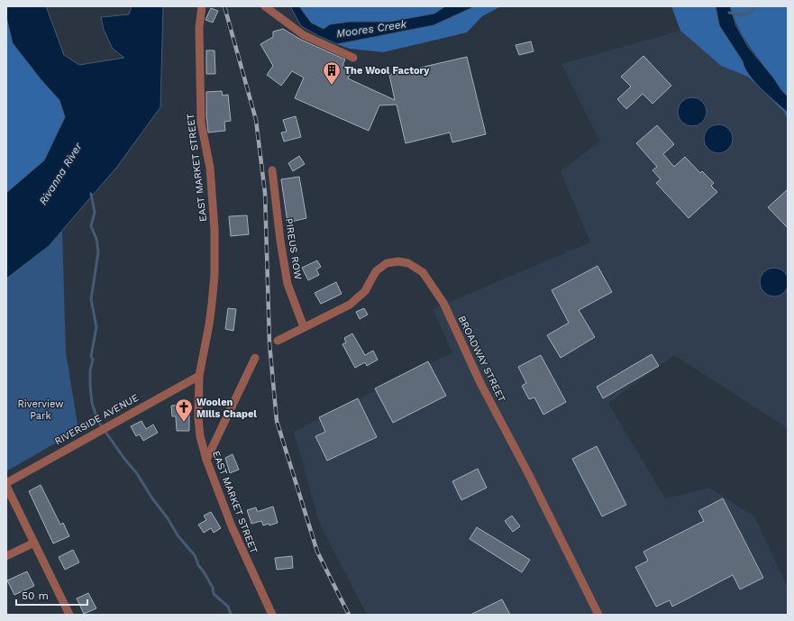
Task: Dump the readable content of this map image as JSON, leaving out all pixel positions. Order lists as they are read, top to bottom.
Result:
{
  "streets": {
    "street": [
      "EAST MARKET STREET",
      "PIREUS ROW",
      "BROADWAY STREET",
      "RIVERSIDE AVENUE"
    ]
  },
  "crossings": [
    ["EAST MARKET STREET", "RIVERSIDE AVENUE"],
    ["PIREUS ROW", "BROADWAY STREET"]
  ],
  "water": ["Moores Creek", "Rivanna River"],
  "parks": ["Riverview Park"],
  "places": {
    "building": ["The Wool Factory"],
    "church": ["Woolen Mills Chapel"]
  },
  "scale_bar": "50 m"
}
